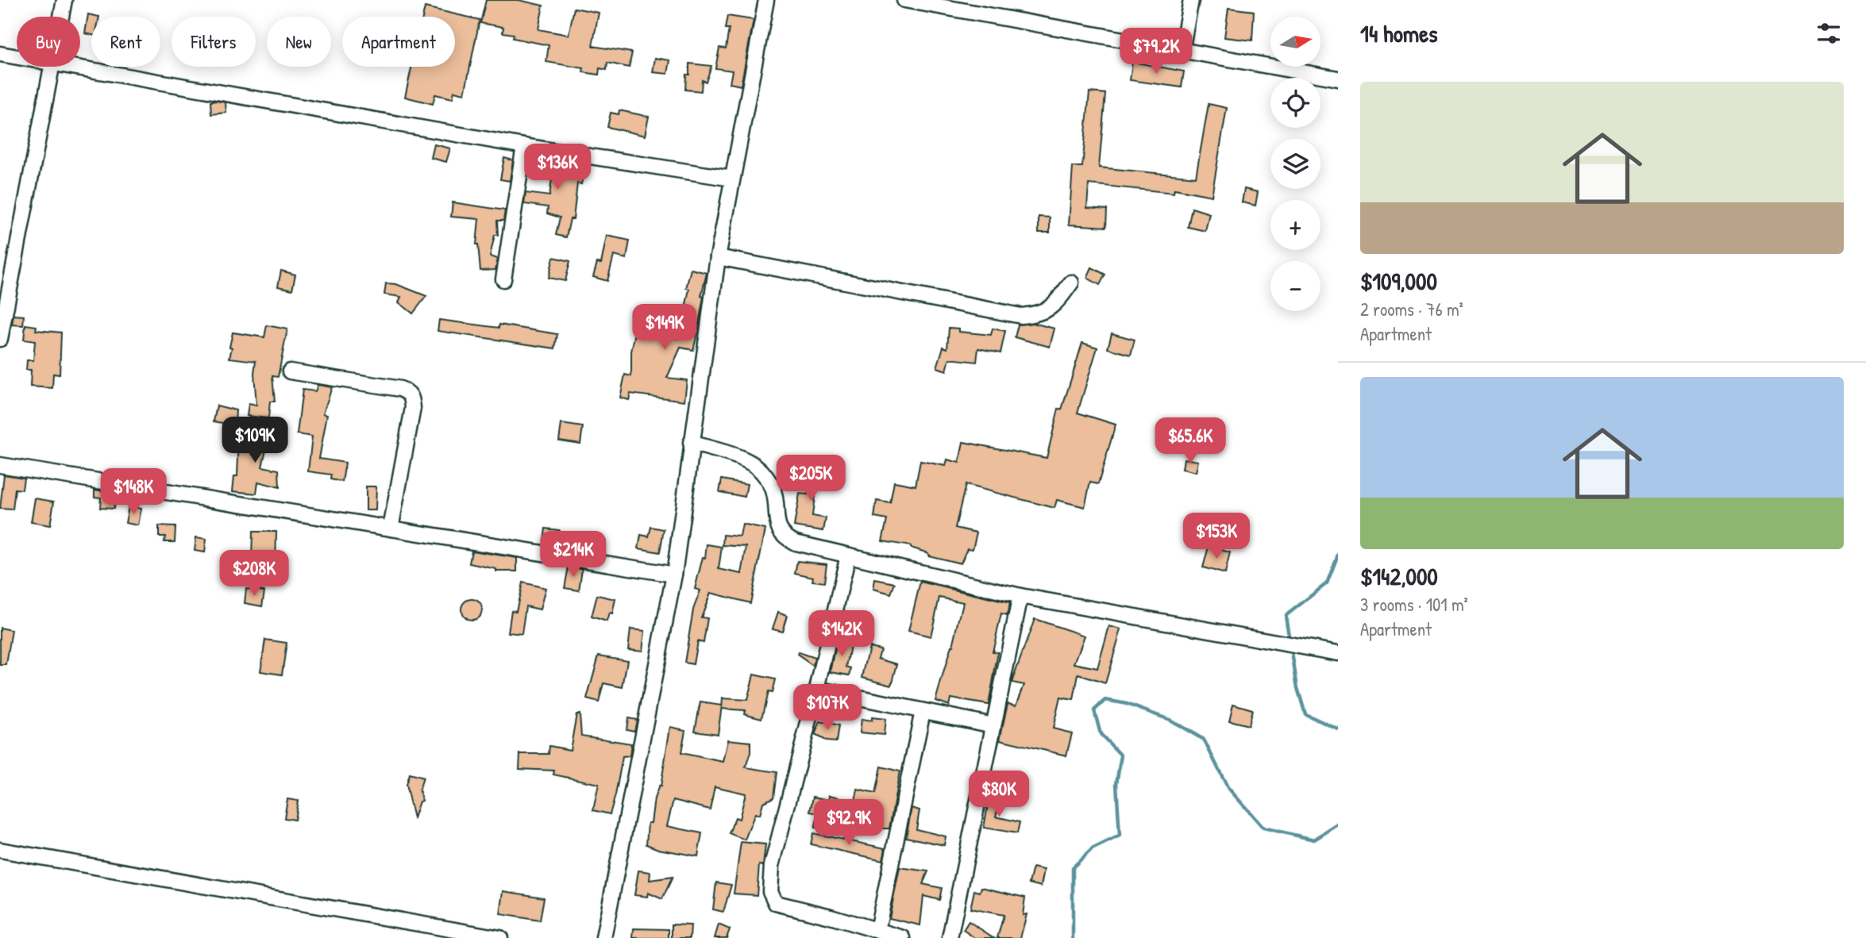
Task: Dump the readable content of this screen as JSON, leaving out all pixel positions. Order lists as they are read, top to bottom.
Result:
{
  "north": "right",
  "page": {
    "heading": "14 homes",
    "map_buttons": ["+", "−"],
    "chip": [
      "Buy",
      "Rent",
      "Filters",
      "New",
      "Apartment"
    ],
    "price": [
      "$79.2K",
      "$136K",
      "$149K",
      "$109K",
      "$65.6K",
      "$205K",
      "$148K",
      "$153K",
      "$214K",
      "$208K",
      "$142K",
      "$107K",
      "$80K",
      "$92.9K"
    ],
    "list": [
      {
        "name": "$109,000",
        "note": "2 rooms · 76 m² · Apartment"
      },
      {
        "name": "$142,000",
        "note": "3 rooms · 101 m² · Apartment"
      }
    ]
  }
}
